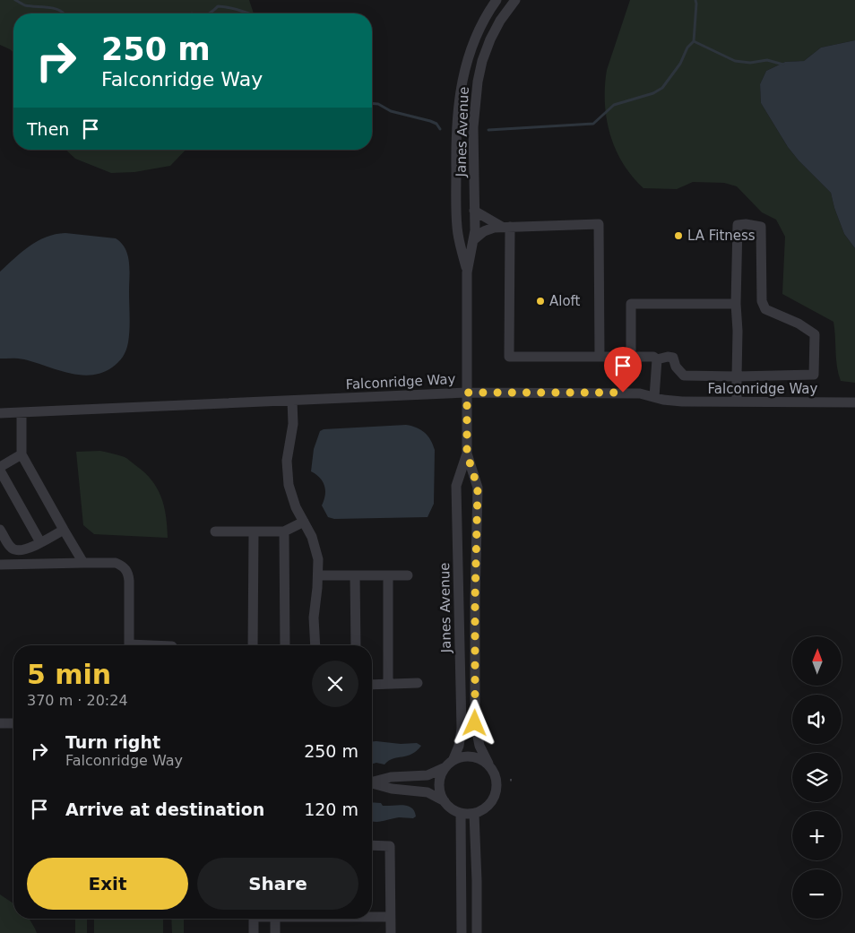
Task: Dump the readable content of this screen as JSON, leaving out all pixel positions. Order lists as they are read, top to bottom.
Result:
{
  "streets": {
    "street": ["Janes Avenue", "Falconridge Way"]
  },
  "crossings": [
    ["Janes Avenue", "Falconridge Way"]
  ],
  "places": ["LA Fitness", "Aloft"],
  "north": "top",
  "page": {
    "turn": ["250 m", "Falconridge Way"],
    "then": "Then",
    "map_buttons": ["+", "−"],
    "heading": ["5 min", "370 m · 20:24"],
    "list": [
      {
        "name": "Turn right",
        "note": "Falconridge Way",
        "value": "250 m"
      },
      {
        "name": "Arrive at destination",
        "value": "120 m"
      }
    ],
    "buttons": ["Exit", "Share"]
  }
}
